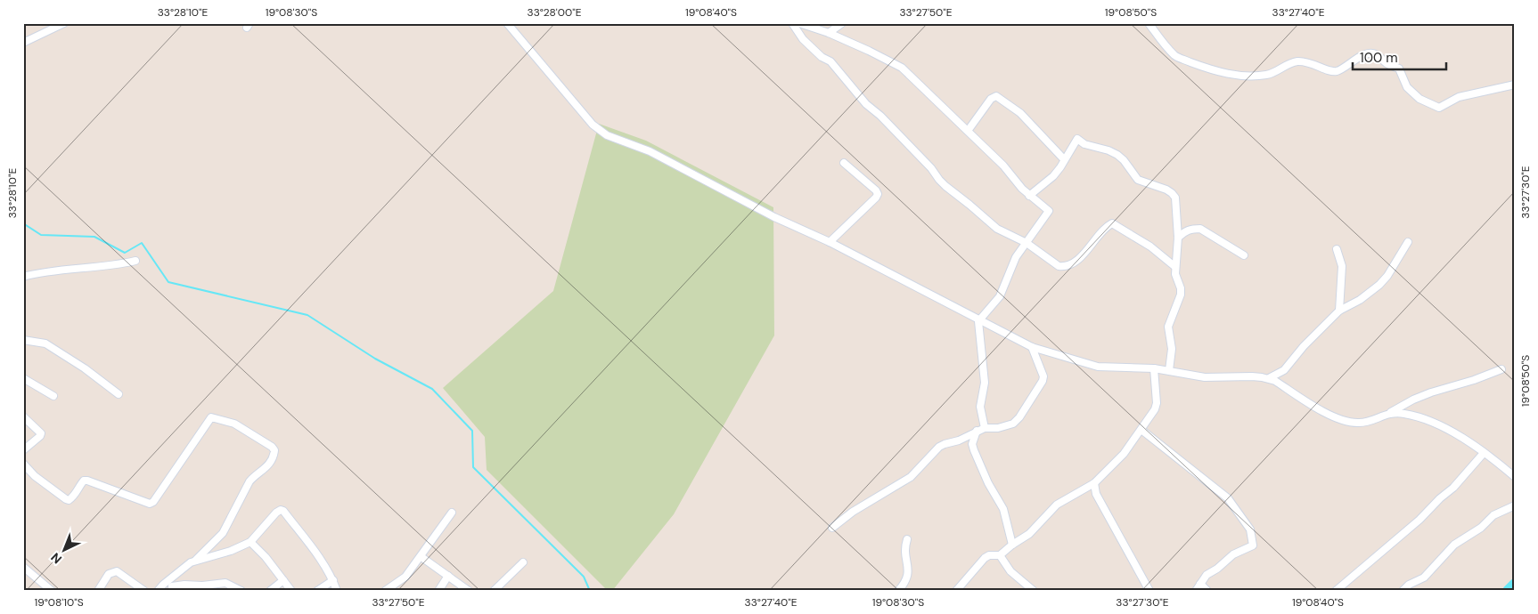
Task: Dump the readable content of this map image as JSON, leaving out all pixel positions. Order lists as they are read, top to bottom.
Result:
{
  "scale_bar": "100 m",
  "north": "bottom left",
  "coordinates": [
    "33°28'10\"E",
    "19°08'30\"S",
    "33°28'00\"E",
    "19°08'40\"S",
    "33°27'50\"E",
    "19°08'50\"S",
    "33°27'40\"E",
    "33°27'30\"E",
    "19°08'10\"S"
  ]
}
